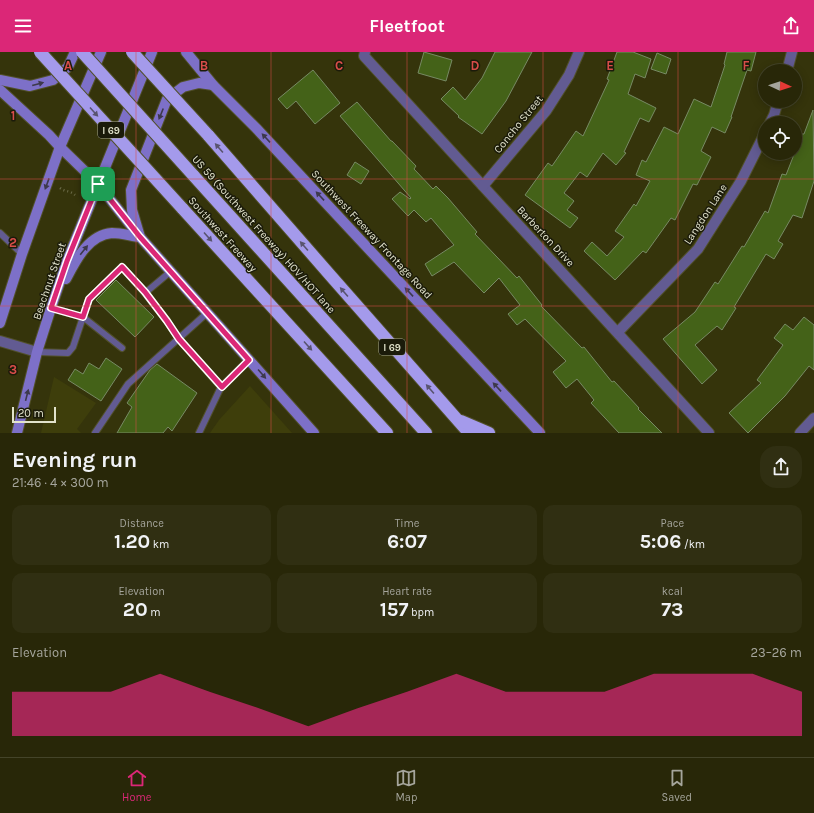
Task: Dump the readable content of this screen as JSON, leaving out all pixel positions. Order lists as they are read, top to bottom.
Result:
{
  "streets": {
    "highway": ["I 69", "Southwest Freeway", "US 59 (Southwest Freeway) HOV/HOT lane"],
    "main road": ["Southwest Freeway Frontage Road", "Beechnut Street"],
    "street": ["Concho Street", "Langdon Lane", "Barberton Drive"]
  },
  "crossings": [
    ["Concho Street", "Barberton Drive"],
    ["Langdon Lane", "Barberton Drive"]
  ],
  "one_way": ["Southwest Freeway Frontage Road"],
  "scale_bar": "20 m",
  "north": "right",
  "page": {
    "header": "Fleetfoot",
    "scale": "20 m",
    "heading": ["Evening run", "21:46 · 4 × 300 m"],
    "stats": [
      ["Distance", "1.20 km"],
      ["Time", "6:07"],
      ["Pace", "5:06 /km"],
      ["Elevation", "20 m"],
      ["Heart rate", "157 bpm"],
      ["kcal", "73"]
    ],
    "chart": ["Elevation", "23–26 m"],
    "tabs": ["Home", "Map", "Saved"]
  },
  "grid": {
    "columns": [
      "A",
      "B",
      "C",
      "D",
      "E",
      "F"
    ],
    "rows": ["1", "2", "3"]
  }
}
